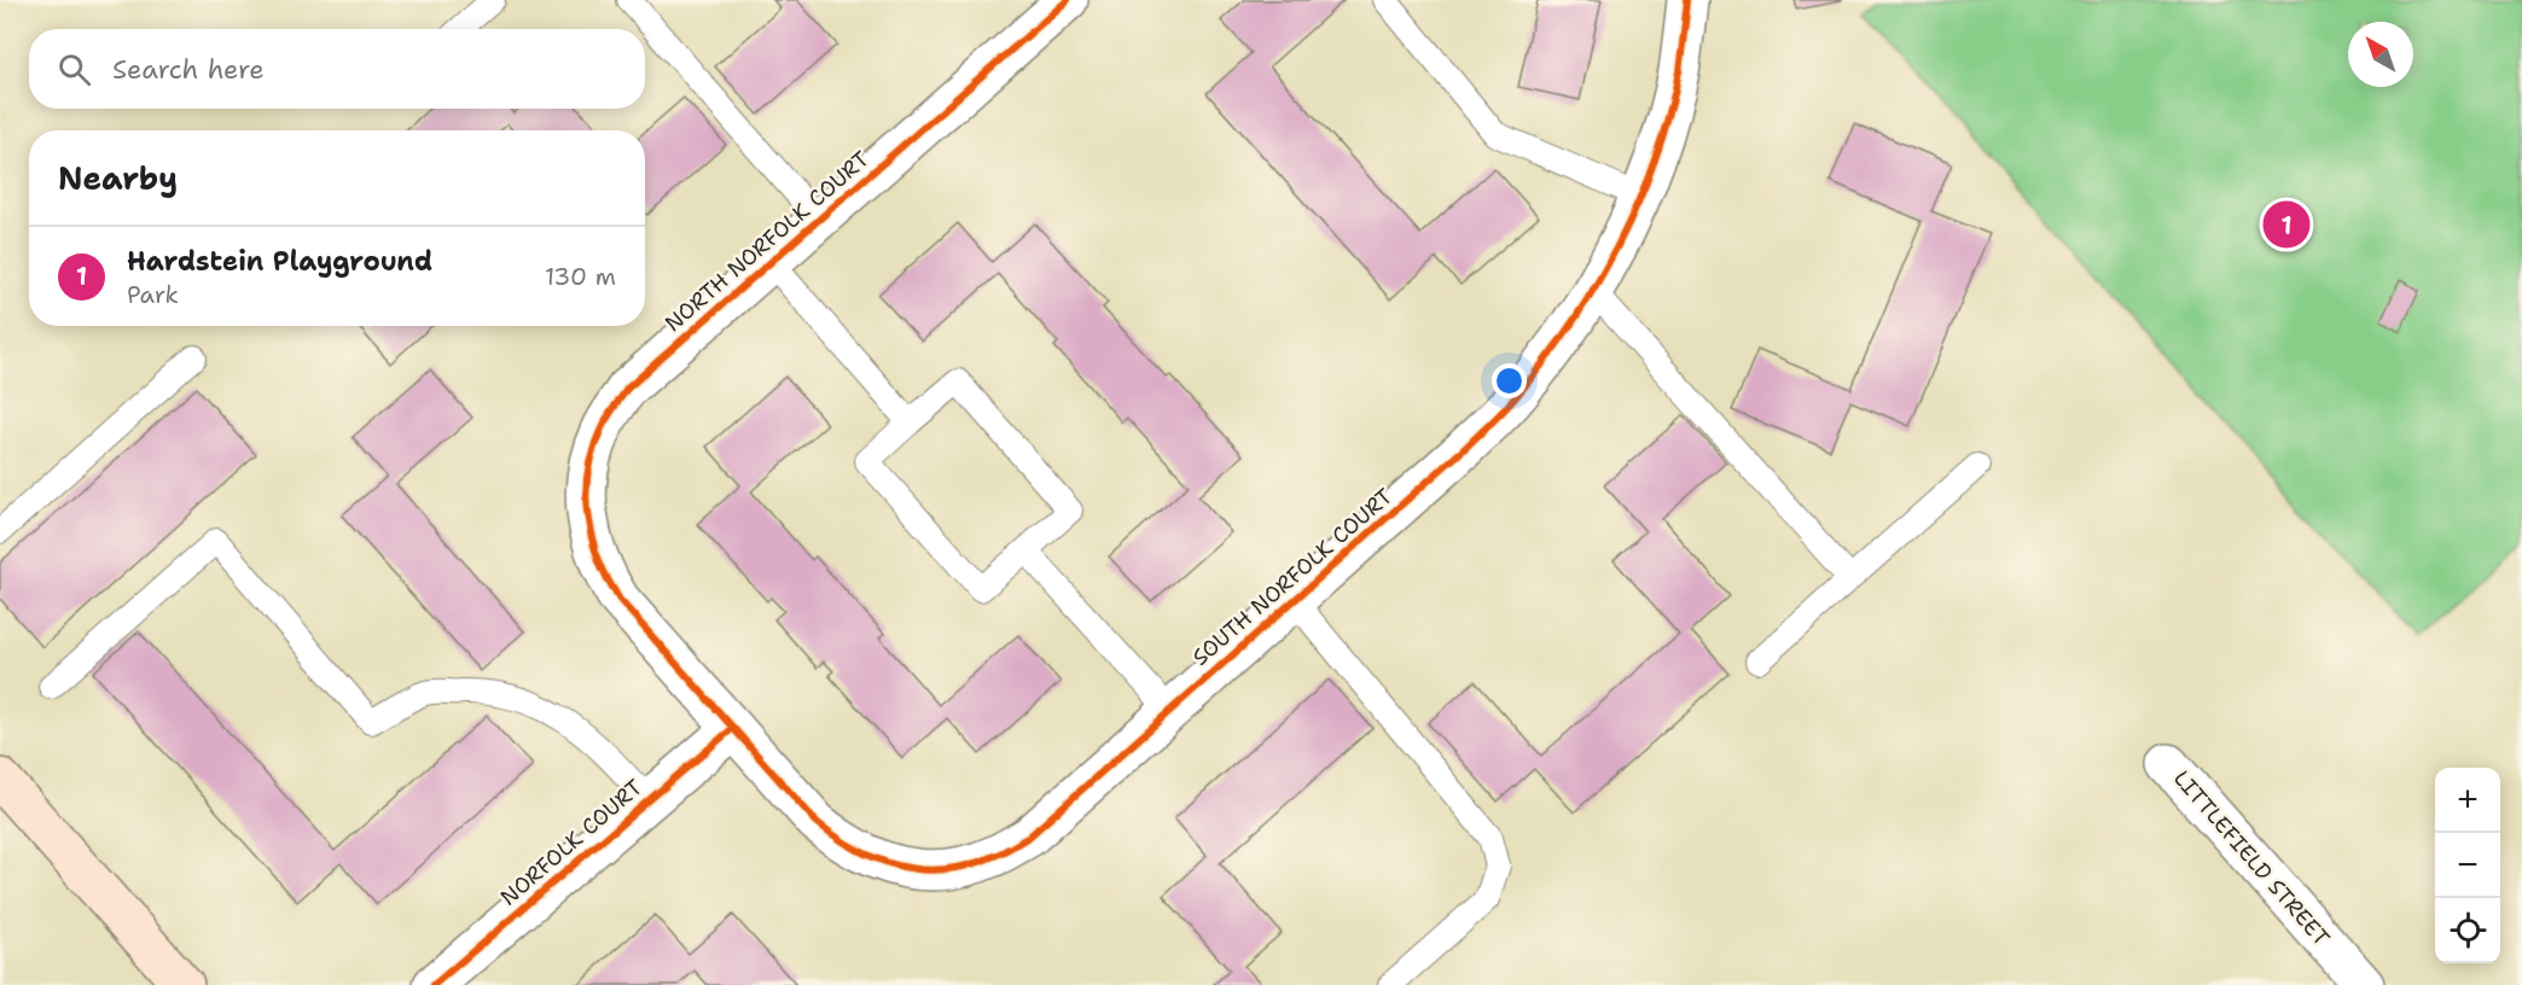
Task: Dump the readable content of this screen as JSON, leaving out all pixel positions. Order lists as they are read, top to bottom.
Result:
{
  "streets": {
    "street": [
      "NORTH NORFOLK COURT",
      "SOUTH NORFOLK COURT",
      "NORFOLK COURT",
      "LITTLEFIELD STREET"
    ]
  },
  "crossings": [
    ["NORTH NORFOLK COURT", "SOUTH NORFOLK COURT"],
    ["NORTH NORFOLK COURT", "NORFOLK COURT"],
    ["SOUTH NORFOLK COURT", "NORFOLK COURT"]
  ],
  "north": "top left",
  "page": {
    "search": "Search here",
    "heading": "Nearby",
    "pins": "1",
    "list": [
      {
        "mark": "1",
        "name": "Hardstein Playground",
        "note": "Park",
        "value": "130 m"
      }
    ],
    "map_buttons": ["+", "−"]
  }
}
